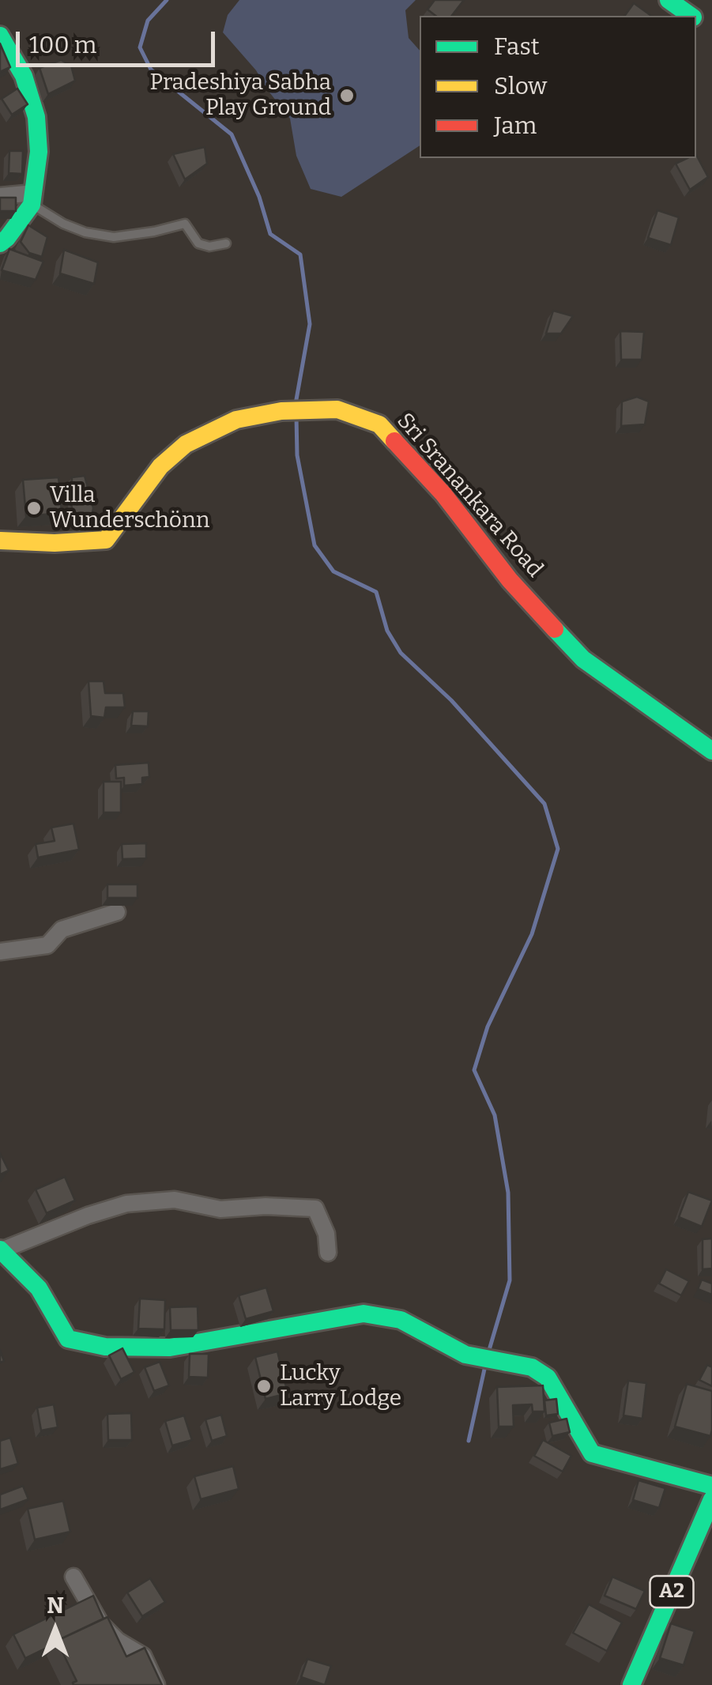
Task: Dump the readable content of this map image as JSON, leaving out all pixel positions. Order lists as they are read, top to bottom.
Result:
{
  "streets": {
    "main road": ["Sri Sranankara Road", "A2"]
  },
  "places": ["Pradeshiya Sabha Play Ground", "Villa Wunderschönn", "Lucky Larry Lodge"],
  "legend": ["Fast", "Slow", "Jam"],
  "scale_bar": "100 m",
  "north": "top"
}
